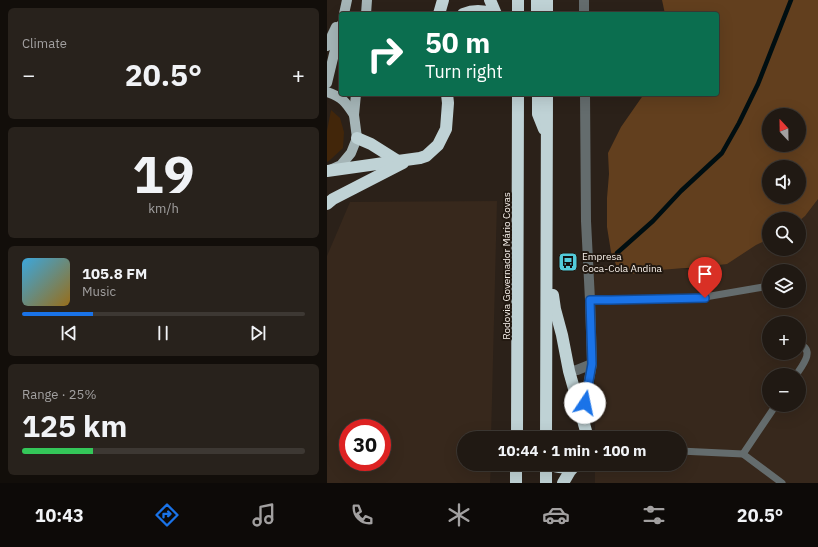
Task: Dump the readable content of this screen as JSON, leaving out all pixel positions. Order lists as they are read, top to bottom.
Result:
{
  "streets": {
    "highway": ["Rodovia Governador Mário Covas"]
  },
  "places": {
    "bus stop": ["Empresa Coca-Cola Andina"]
  },
  "north": "top",
  "page": {
    "tile": [
      "Climate",
      ["19", "km/h"],
      ["Range · 25%", "125 km"]
    ],
    "turn": ["50 m", "Turn right"],
    "heat": ["−", "20.5°", "+"],
    "map_buttons": ["+", "−"],
    "song": ["105.8 FM", "Music"],
    "limit": "30",
    "trip": "10:44 · 1 min · 100 m",
    "tabs": ["10:43", "20.5°"]
  }
}
